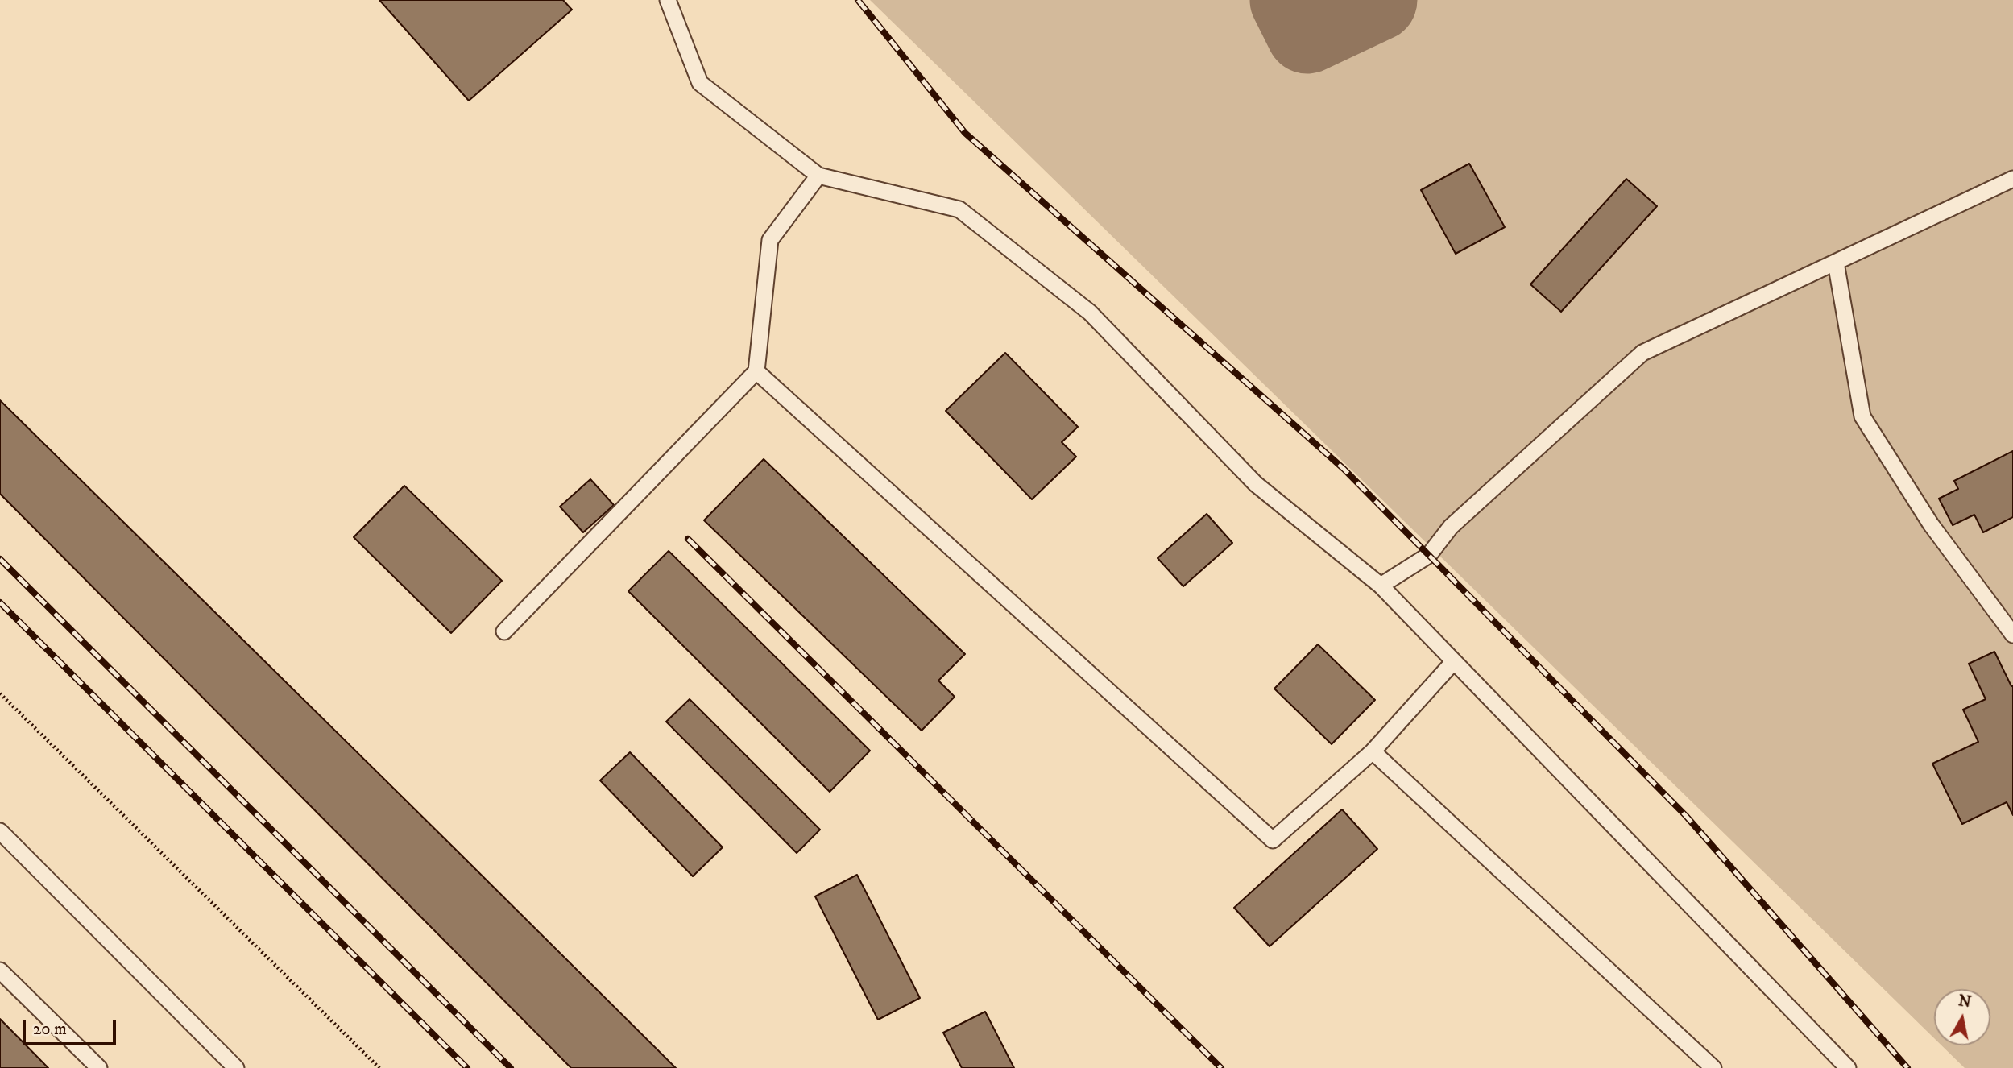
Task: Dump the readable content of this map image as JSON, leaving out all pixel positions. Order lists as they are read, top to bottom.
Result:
{
  "scale_bar": "20 m",
  "north": "top"
}
